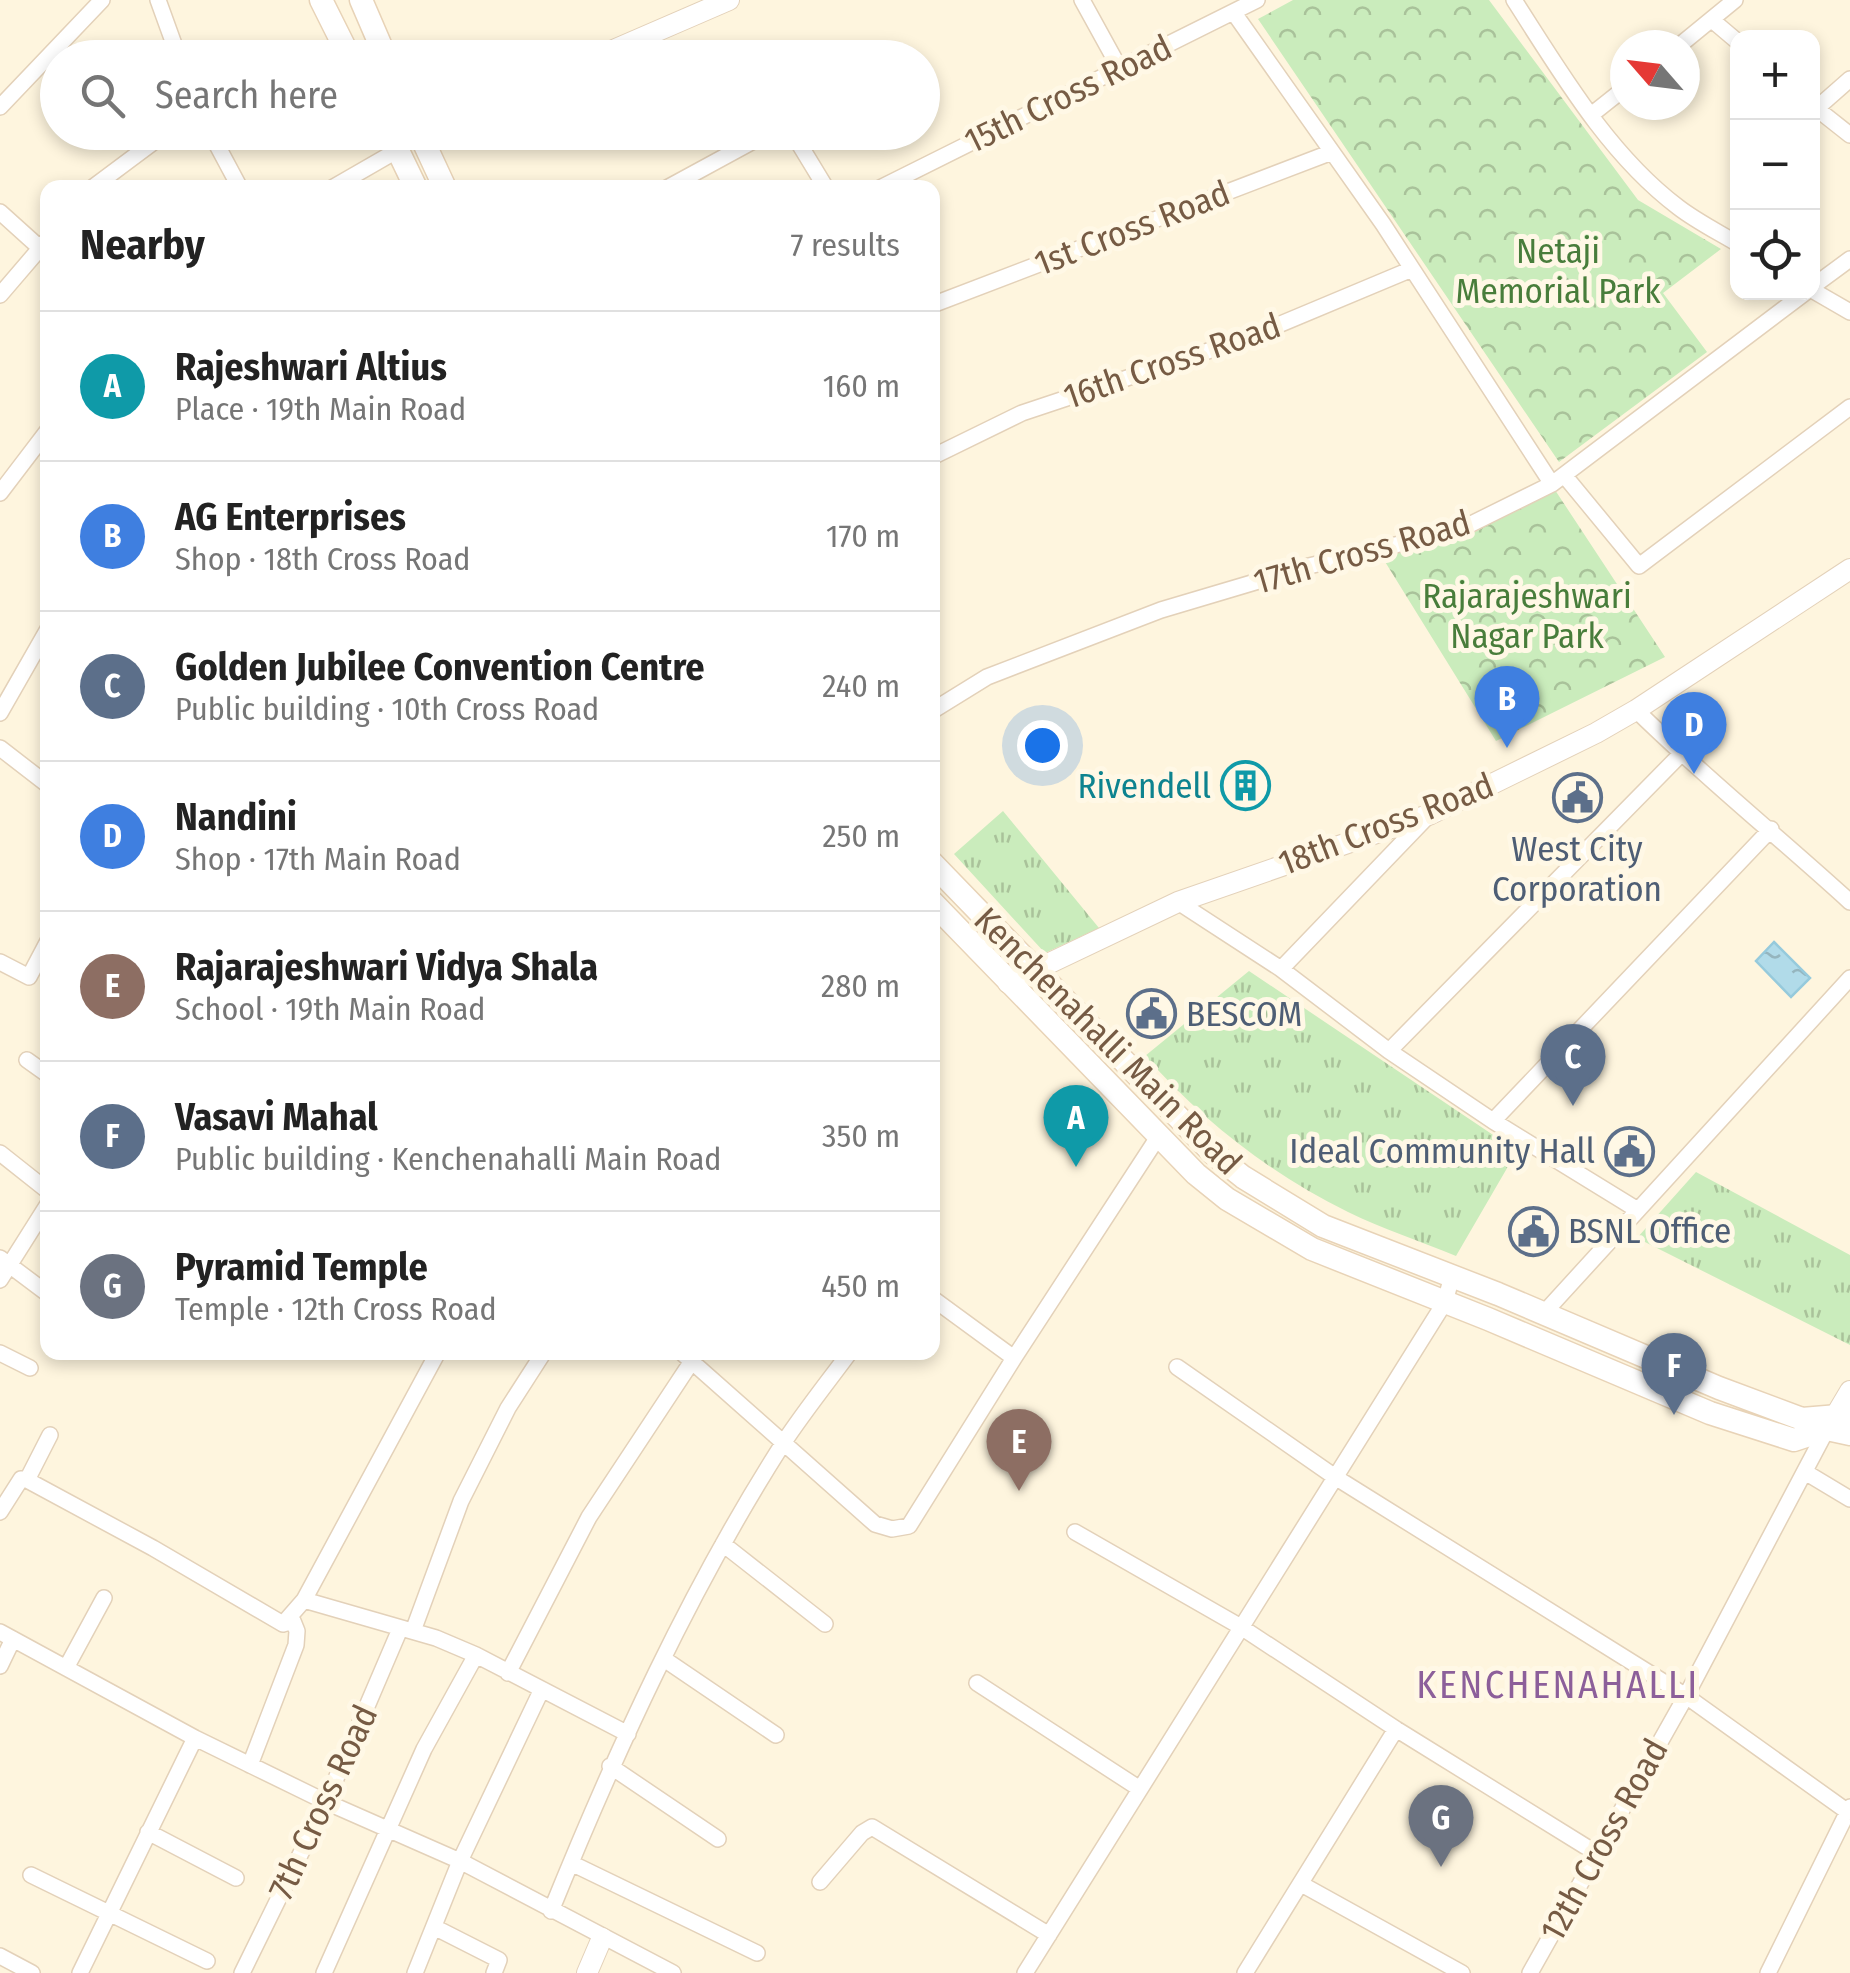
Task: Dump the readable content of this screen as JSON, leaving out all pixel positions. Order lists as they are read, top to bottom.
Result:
{
  "streets": {
    "main road": ["Kenchenahalli Main Road"],
    "street": [
      "15th Cross Road",
      "1st Cross Road",
      "16th Cross Road",
      "17th Cross Road",
      "18th Cross Road",
      "7th Cross Road",
      "12th Cross Road"
    ]
  },
  "crossings": [
    ["18th Cross Road", "Kenchenahalli Main Road"],
    ["Kenchenahalli Main Road", "12th Cross Road"]
  ],
  "districts": ["KENCHENAHALLI"],
  "parks": ["Netaji Memorial Park", "Rajarajeshwari Nagar Park"],
  "places": {
    "building": ["Rivendell"],
    "public building": [
      "West City Corporation",
      "BESCOM",
      "Ideal Community Hall",
      "BSNL Office"
    ]
  },
  "north": "top left",
  "page": {
    "map_buttons": ["+", "−"],
    "search": "Search here",
    "heading": ["Nearby", "7 results"],
    "list": [
      {
        "mark": "A",
        "name": "Rajeshwari Altius",
        "note": "Place · 19th Main Road",
        "value": "160 m"
      },
      {
        "mark": "B",
        "name": "AG Enterprises",
        "note": "Shop · 18th Cross Road",
        "value": "170 m"
      },
      {
        "mark": "C",
        "name": "Golden Jubilee Convention Centre",
        "note": "Public building · 10th Cross Road",
        "value": "240 m"
      },
      {
        "mark": "D",
        "name": "Nandini",
        "note": "Shop · 17th Main Road",
        "value": "250 m"
      },
      {
        "mark": "E",
        "name": "Rajarajeshwari Vidya Shala",
        "note": "School · 19th Main Road",
        "value": "280 m"
      },
      {
        "mark": "F",
        "name": "Vasavi Mahal",
        "note": "Public building · Kenchenahalli Main Road",
        "value": "350 m"
      },
      {
        "mark": "G",
        "name": "Pyramid Temple",
        "note": "Temple · 12th Cross Road",
        "value": "450 m"
      }
    ],
    "pins": [
      "B",
      "D",
      "C",
      "A",
      "F",
      "E",
      "G"
    ]
  }
}
